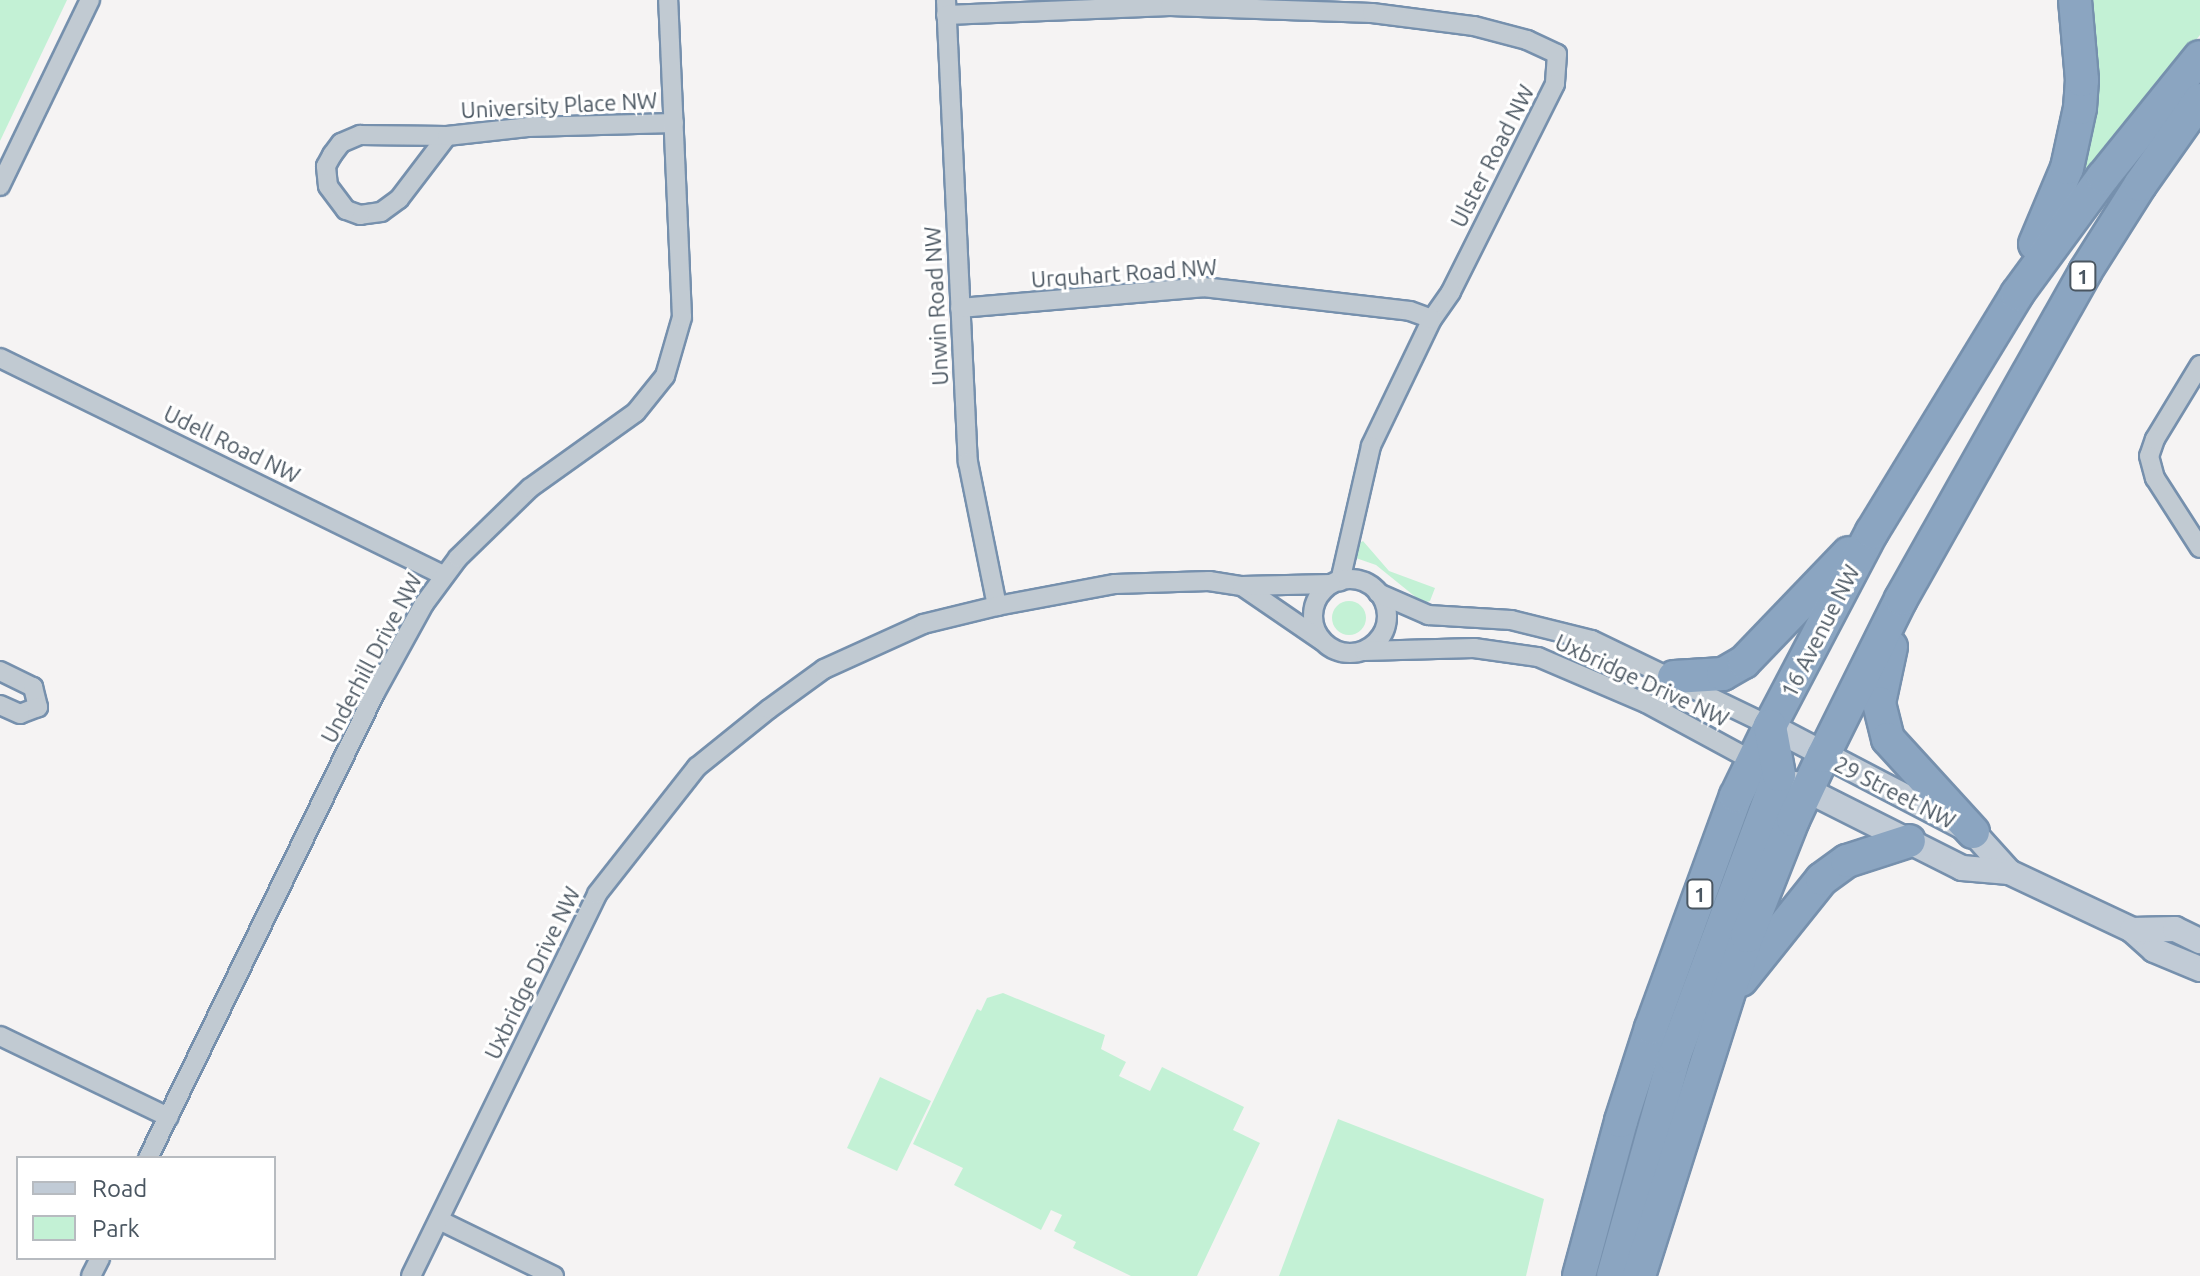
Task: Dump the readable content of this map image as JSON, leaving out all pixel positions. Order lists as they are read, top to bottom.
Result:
{
  "streets": {
    "highway": ["1", "16 Avenue NW"],
    "street": [
      "University Place NW",
      "Ulster Road NW",
      "Urquhart Road NW",
      "Unwin Road NW",
      "Udell Road NW",
      "Underhill Drive NW",
      "Uxbridge Drive NW",
      "29 Street NW"
    ]
  },
  "crossings": [
    ["University Place NW", "Underhill Drive NW"],
    ["Ulster Road NW", "Urquhart Road NW"],
    ["Ulster Road NW", "Unwin Road NW"],
    ["Ulster Road NW", "Uxbridge Drive NW"],
    ["Urquhart Road NW", "Unwin Road NW"],
    ["Unwin Road NW", "Uxbridge Drive NW"],
    ["Udell Road NW", "Underhill Drive NW"],
    ["16 Avenue NW", "Uxbridge Drive NW"],
    ["16 Avenue NW", "29 Street NW"],
    ["Uxbridge Drive NW", "29 Street NW"]
  ],
  "legend": ["Road", "Park"]
}
